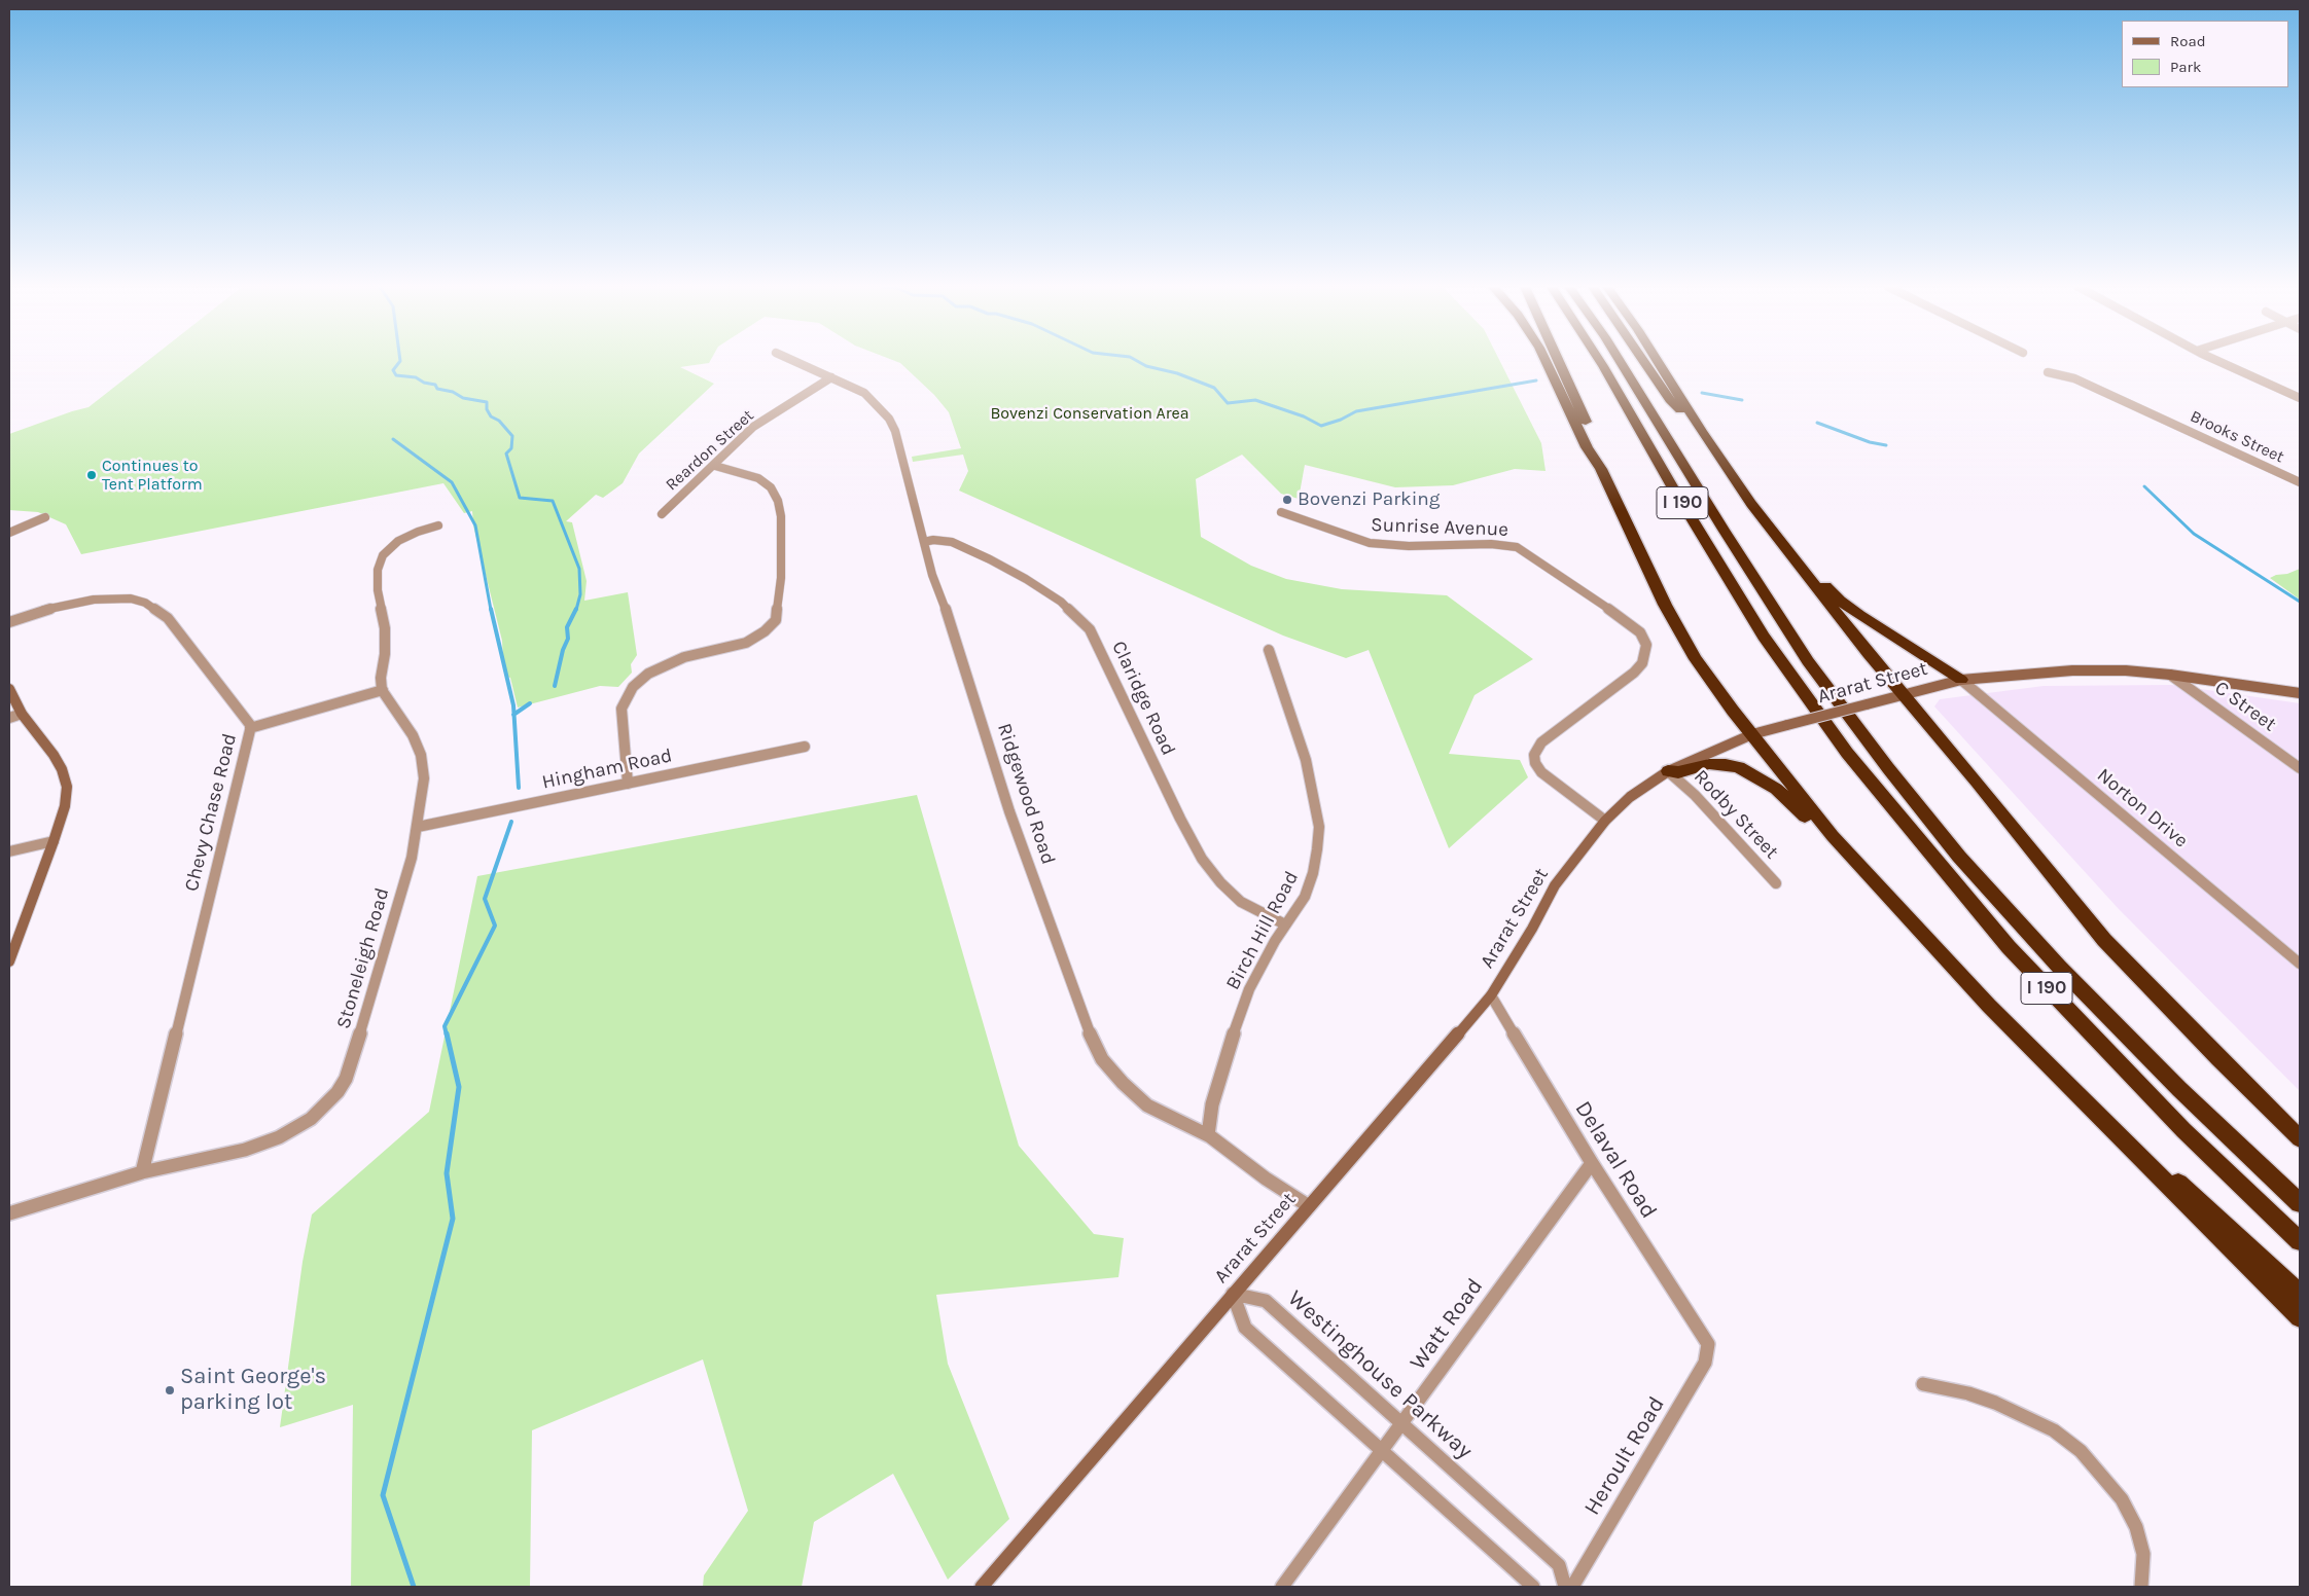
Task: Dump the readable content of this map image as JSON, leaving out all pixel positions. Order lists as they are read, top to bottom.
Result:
{
  "streets": {
    "highway": ["I 190"],
    "main road": ["Ararat Street"],
    "street": [
      "Brooks Street",
      "Reardon Street",
      "Sunrise Avenue",
      "Claridge Road",
      "C Street",
      "Hingham Road",
      "Ridgewood Road",
      "Norton Drive",
      "Chevy Chase Road",
      "Rodby Street",
      "Birch Hill Road",
      "Stoneleigh Road",
      "Delaval Road",
      "Watt Road",
      "Westinghouse Parkway",
      "Heroult Road"
    ]
  },
  "crossings": [
    ["Reardon Street", "Ridgewood Road"],
    ["Sunrise Avenue", "Ararat Street"],
    ["Ararat Street", "C Street"],
    ["Ararat Street", "Ridgewood Road"],
    ["Ararat Street", "Norton Drive"],
    ["Ararat Street", "Rodby Street"],
    ["Ararat Street", "Delaval Road"],
    ["Ararat Street", "Westinghouse Parkway"],
    ["Claridge Road", "Ridgewood Road"],
    ["Claridge Road", "Birch Hill Road"],
    ["Hingham Road", "Stoneleigh Road"],
    ["Ridgewood Road", "Birch Hill Road"],
    ["Chevy Chase Road", "Stoneleigh Road"],
    ["Delaval Road", "Watt Road"],
    ["Delaval Road", "Heroult Road"],
    ["Watt Road", "Westinghouse Parkway"]
  ],
  "parks": ["Bovenzi Conservation Area"],
  "places": ["Continues to Tent Platform", "Bovenzi Parking", "Saint George's parking lot"],
  "legend": ["Road", "Park"]
}
